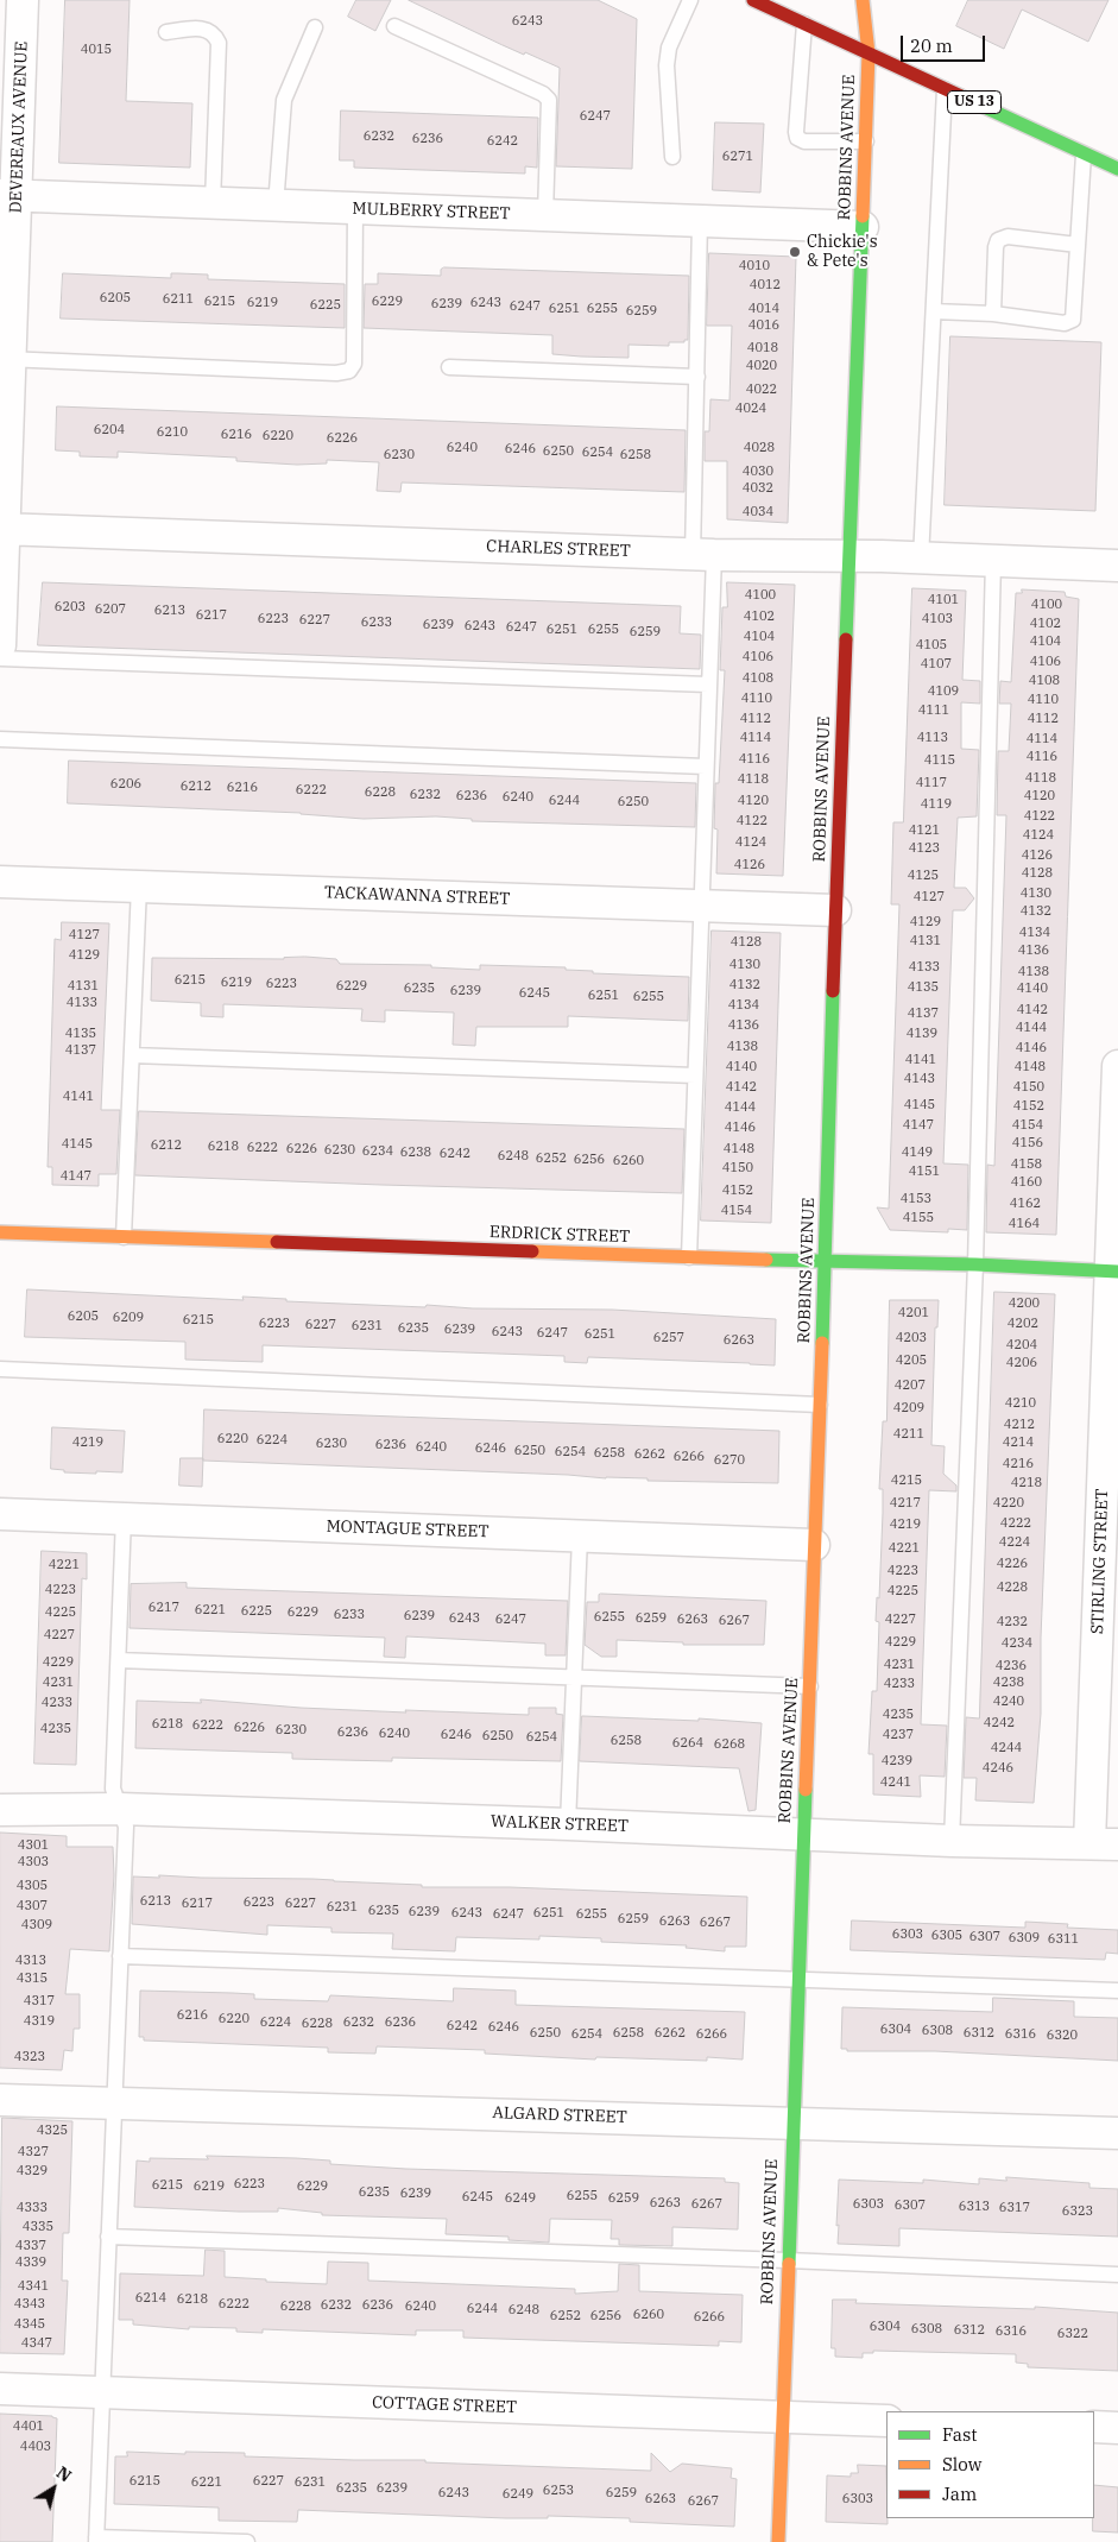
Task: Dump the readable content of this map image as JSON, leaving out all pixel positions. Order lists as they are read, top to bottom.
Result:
{
  "streets": {
    "main road": ["US 13", "ROBBINS AVENUE", "ERDRICK STREET"],
    "street": [
      "DEVEREAUX AVENUE",
      "MULBERRY STREET",
      "CHARLES STREET",
      "TACKAWANNA STREET",
      "MONTAGUE STREET",
      "STIRLING STREET",
      "WALKER STREET",
      "ALGARD STREET",
      "COTTAGE STREET"
    ]
  },
  "crossings": [
    ["US 13", "ROBBINS AVENUE"],
    ["DEVEREAUX AVENUE", "MULBERRY STREET"],
    ["DEVEREAUX AVENUE", "CHARLES STREET"],
    ["ROBBINS AVENUE", "MULBERRY STREET"],
    ["ROBBINS AVENUE", "CHARLES STREET"],
    ["ROBBINS AVENUE", "TACKAWANNA STREET"],
    ["ROBBINS AVENUE", "ERDRICK STREET"],
    ["ROBBINS AVENUE", "MONTAGUE STREET"],
    ["ROBBINS AVENUE", "WALKER STREET"],
    ["ROBBINS AVENUE", "ALGARD STREET"],
    ["ROBBINS AVENUE", "COTTAGE STREET"],
    ["ERDRICK STREET", "STIRLING STREET"],
    ["STIRLING STREET", "WALKER STREET"]
  ],
  "places": ["Chickie's & Pete's"],
  "house_numbers": [
    "6243",
    "4015",
    "6247",
    "6232",
    "6236",
    "6242",
    "6271",
    "4010",
    "4012",
    "6205",
    "6211",
    "6215",
    "6229",
    "6219",
    "6243",
    "6239",
    "6225",
    "6247",
    "6251",
    "6255",
    "4014",
    "6259",
    "4016",
    "4018",
    "4020",
    "4022",
    "4024",
    "6204",
    "6210",
    "6216",
    "6220",
    "6226",
    "6240",
    "4028",
    "6246",
    "6250",
    "6254",
    "6230",
    "6258",
    "4030",
    "4032",
    "4034",
    "4100",
    "4101",
    "4100",
    "6203",
    "6207",
    "6213",
    "6217",
    "4102",
    "6223",
    "4103",
    "6227",
    "6233",
    "4102",
    "6239",
    "6243",
    "6247",
    "6251",
    "6255",
    "6259",
    "4104",
    "4104",
    "4105",
    "4106",
    "4106",
    "4107",
    "4108",
    "4108",
    "4109",
    "4110",
    "4110",
    "4111",
    "4112",
    "4112",
    "4114",
    "4113",
    "4114",
    "4116",
    "4116",
    "4115",
    "4118",
    "4118",
    "4117",
    "6206",
    "6212",
    "6216",
    "6222",
    "6228",
    "6232",
    "6236",
    "4120",
    "6240",
    "6244",
    "4120",
    "6250",
    "4119",
    "4122",
    "4122",
    "4121",
    "4124",
    "4124",
    "4123",
    "4126",
    "4126",
    "4128",
    "4125",
    "4130",
    "4127",
    "4132",
    "4129",
    "4134",
    "4127",
    "4131",
    "4128",
    "4136",
    "4129",
    "4130",
    "4133",
    "4138",
    "6215",
    "6219",
    "6223",
    "4132",
    "4131",
    "6229",
    "4135",
    "6235",
    "4140",
    "6239",
    "6245",
    "6251",
    "6255",
    "4133",
    "4134",
    "4142",
    "4137",
    "4136",
    "4144",
    "4135",
    "4139",
    "4138",
    "4146",
    "4137",
    "4141",
    "4140",
    "4148",
    "4143",
    "4142",
    "4150",
    "4141",
    "4145",
    "4152",
    "4144",
    "4147",
    "4154",
    "4146",
    "4156",
    "4145",
    "6212",
    "6218",
    "6222",
    "6226",
    "4148",
    "6230",
    "6234",
    "6238",
    "4149",
    "6242",
    "6248",
    "6252",
    "6256",
    "6260",
    "4158",
    "4150",
    "4151",
    "4147",
    "4160",
    "4152",
    "4153",
    "4162",
    "4154",
    "4155",
    "4164",
    "4200",
    "4201",
    "6205",
    "6209",
    "6215",
    "6223",
    "4202",
    "6227",
    "6231",
    "6235",
    "6239",
    "6243",
    "6247",
    "6251",
    "6257",
    "4203",
    "6263",
    "4204",
    "4205",
    "4206",
    "4207",
    "4210",
    "4209",
    "4212",
    "4211",
    "6220",
    "6224",
    "4219",
    "4214",
    "6230",
    "6236",
    "6240",
    "6246",
    "6250",
    "6254",
    "6258",
    "6262",
    "6266",
    "6270",
    "4216",
    "4215",
    "4218",
    "4217",
    "4220",
    "4222",
    "4219",
    "4224",
    "4221",
    "4226",
    "4221",
    "4223",
    "4228",
    "4223",
    "4225",
    "6217",
    "6221",
    "6225",
    "4225",
    "6229",
    "6233",
    "6239",
    "6255",
    "6243",
    "6259",
    "6247",
    "6263",
    "4227",
    "6267",
    "4232",
    "4227",
    "4229",
    "4234",
    "4229",
    "4231",
    "4236",
    "4231",
    "4238",
    "4233",
    "4240",
    "4233",
    "4235",
    "4242",
    "6218",
    "6222",
    "6226",
    "4235",
    "6230",
    "6236",
    "6240",
    "6246",
    "4237",
    "6250",
    "6254",
    "6258",
    "6264",
    "6268",
    "4244",
    "4239",
    "4246",
    "4241",
    "4301",
    "4303",
    "4305",
    "6213",
    "6223",
    "6217",
    "6227",
    "4307",
    "6231",
    "6235",
    "6239",
    "6243",
    "6251",
    "6247",
    "6255",
    "6259",
    "6263",
    "6267",
    "4309",
    "6303",
    "6305",
    "6307",
    "6309",
    "6311",
    "4313",
    "4315",
    "4317",
    "6216",
    "6220",
    "4319",
    "6224",
    "6232",
    "6236",
    "6228",
    "6242",
    "6246",
    "6304",
    "6308",
    "6250",
    "6258",
    "6262",
    "6312",
    "6254",
    "6266",
    "6316",
    "6320",
    "4323",
    "4325",
    "4327",
    "4329",
    "6223",
    "6215",
    "6219",
    "6229",
    "6235",
    "6239",
    "6255",
    "6245",
    "6249",
    "6259",
    "6263",
    "6267",
    "6303",
    "6307",
    "6313",
    "4333",
    "6317",
    "6323",
    "4335",
    "4337",
    "4339",
    "4341",
    "6214",
    "6218",
    "4343",
    "6222",
    "6232",
    "6236",
    "6228",
    "6240",
    "6244",
    "6248",
    "6260",
    "6252",
    "6256",
    "6266",
    "4345",
    "6304",
    "6308",
    "6312",
    "6316",
    "6322",
    "4347",
    "4401",
    "4403",
    "6215",
    "6227",
    "6221",
    "6231",
    "6235",
    "6239",
    "6253",
    "6243",
    "6259",
    "6249",
    "6263",
    "6303",
    "6267"
  ],
  "legend": ["Fast", "Slow", "Jam"],
  "scale_bar": "20 m",
  "north": "top right"
}
